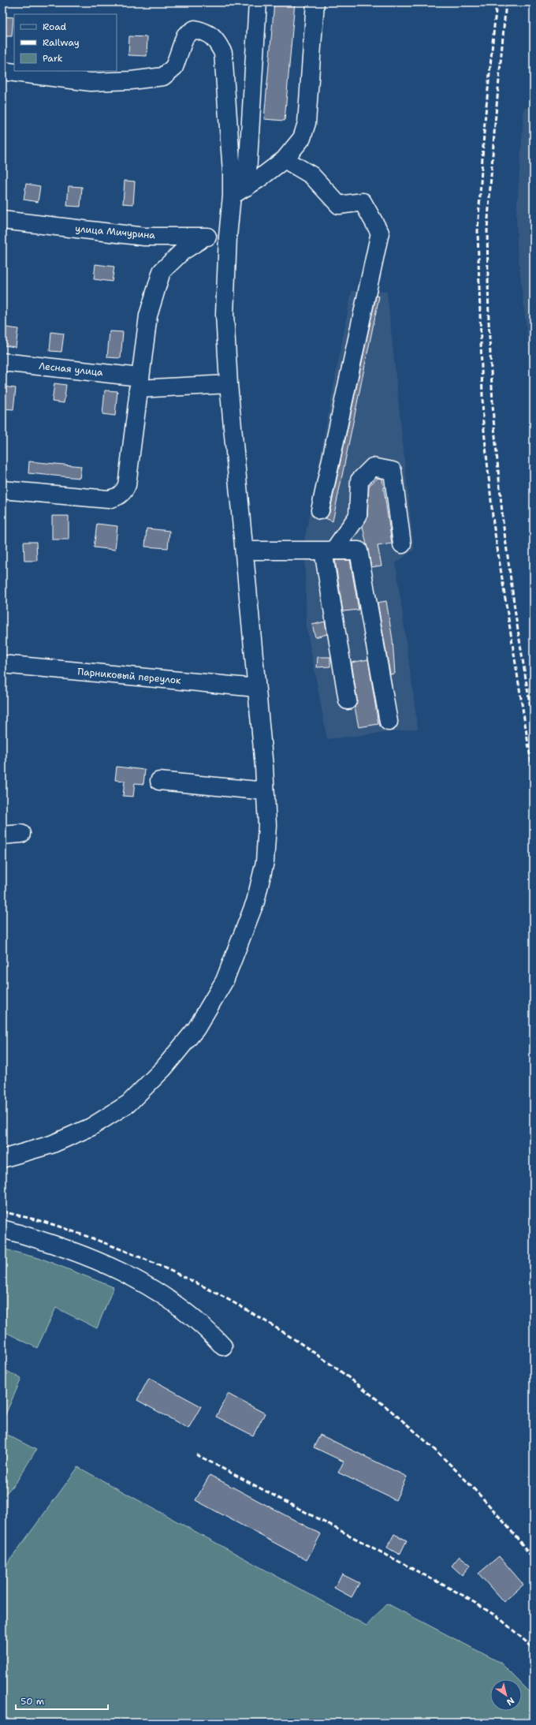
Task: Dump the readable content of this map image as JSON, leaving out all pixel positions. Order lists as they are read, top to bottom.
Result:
{
  "streets": {
    "street": ["улица Мичурина", "Лесная улица", "Парниковый переулок"]
  },
  "legend": ["Road", "Railway", "Park"],
  "scale_bar": "50 m",
  "north": "bottom right"
}
